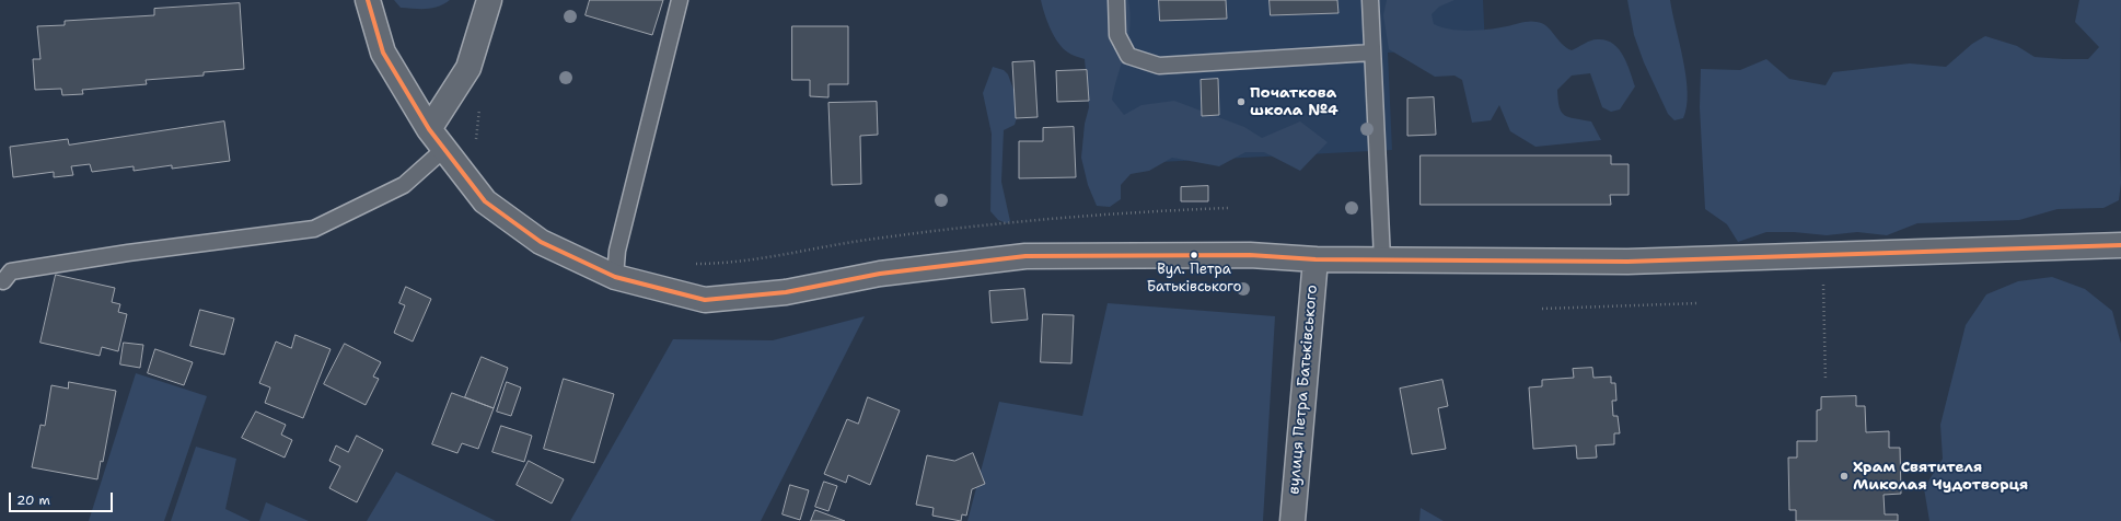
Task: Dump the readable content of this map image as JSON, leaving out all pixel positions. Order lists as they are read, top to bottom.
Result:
{
  "streets": {
    "street": ["вулиця Петра Батьківського"]
  },
  "places": ["Початкова школа №4", "Вул. Петра Батьківського", "Храм Святителя Миколая Чудотворця"],
  "scale_bar": "20 m"
}
